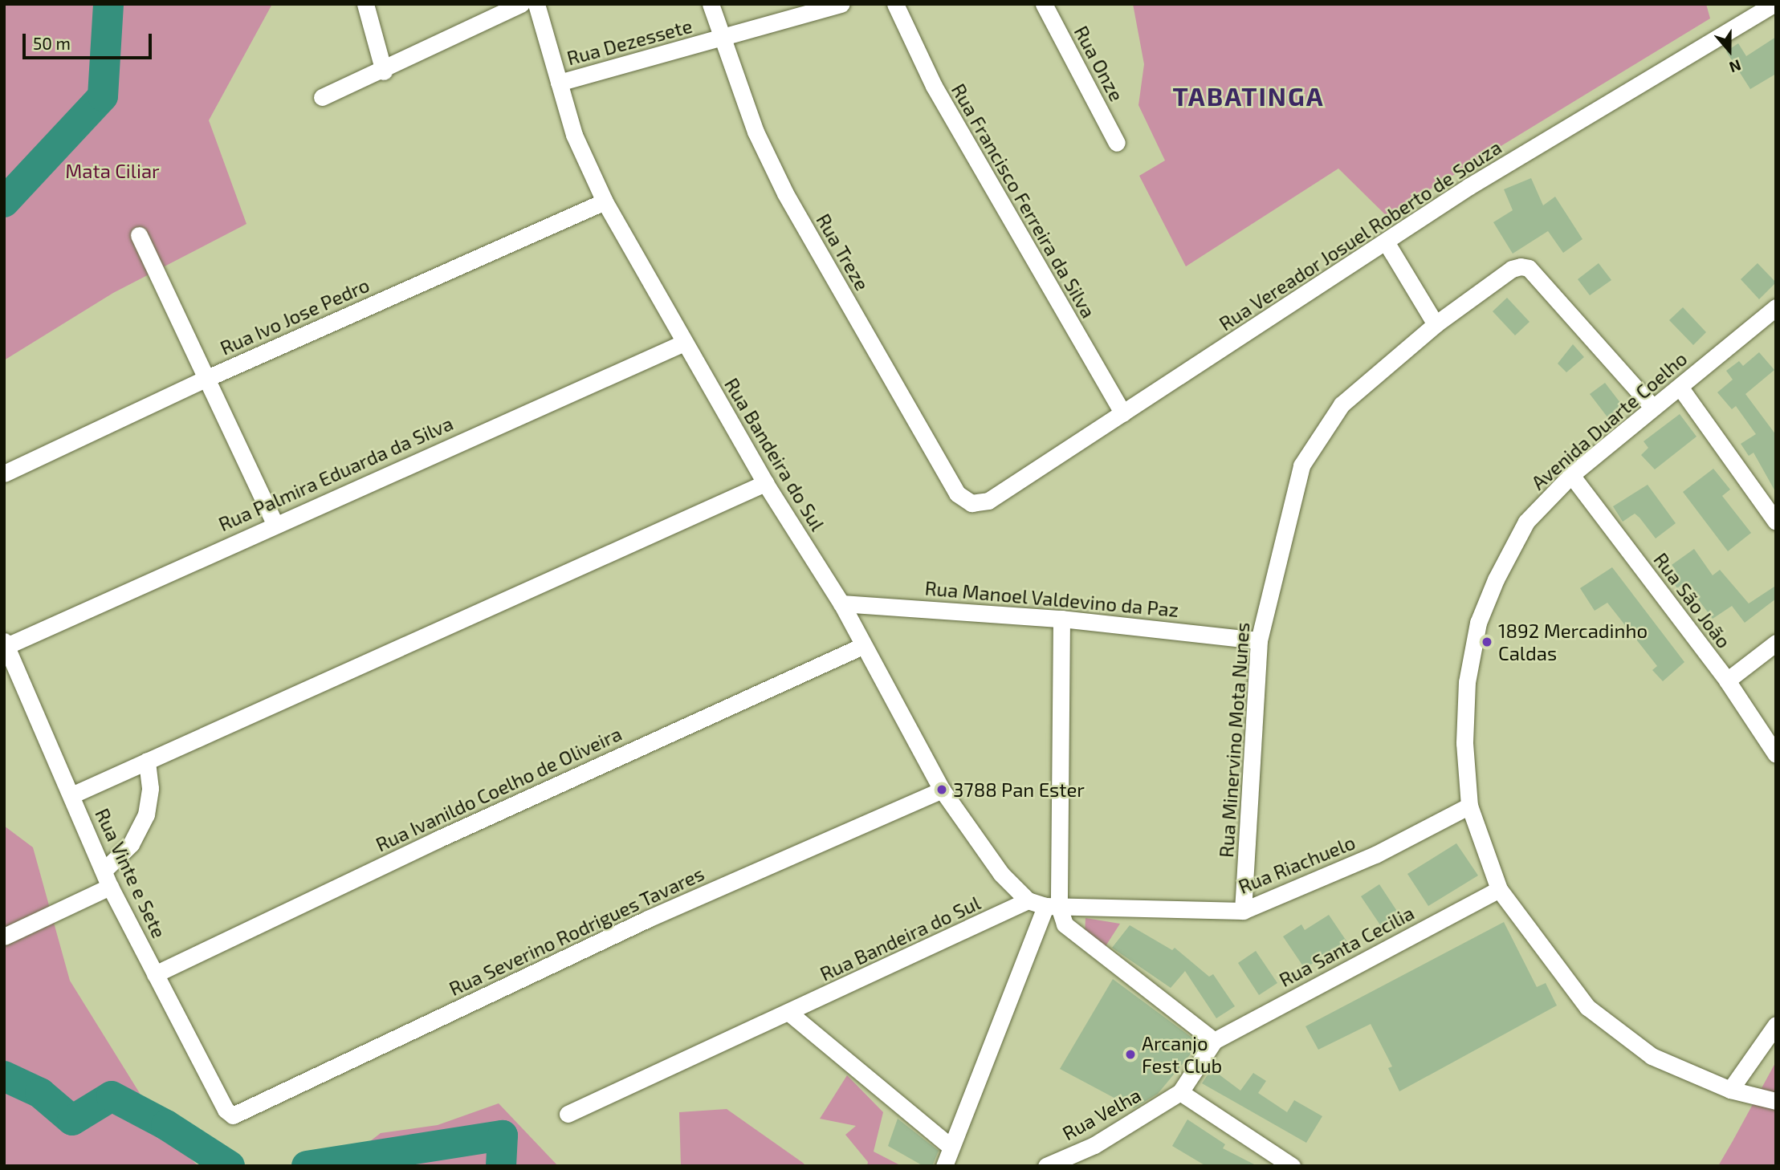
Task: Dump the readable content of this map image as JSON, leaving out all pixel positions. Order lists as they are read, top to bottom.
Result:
{
  "streets": {
    "street": [
      "Rua Dezessete",
      "Rua Onze",
      "Rua Francisco Ferreira da Silva",
      "Rua Vereador Josuel Roberto de Souza",
      "Rua Treze",
      "Rua Ivo Jose Pedro",
      "Avenida Duarte Coelho",
      "Rua Bandeira do Sul",
      "Rua Palmira Eduarda da Silva",
      "Rua Manoel Valdevino da Paz",
      "Rua São João",
      "Rua Minervino Mota Nunes",
      "Rua Ivanildo Coelho de Oliveira",
      "Rua Riachuelo",
      "Rua Vinte e Sete",
      "Rua Severino Rodrigues Tavares",
      "Rua Santa Cecilia",
      "Rua Velha"
    ]
  },
  "crossings": [
    ["Rua Dezessete", "Rua Treze"],
    ["Rua Dezessete", "Rua Bandeira do Sul"],
    ["Rua Francisco Ferreira da Silva", "Rua Vereador Josuel Roberto de Souza"],
    ["Rua Vereador Josuel Roberto de Souza", "Rua Treze"],
    ["Rua Ivo Jose Pedro", "Rua Bandeira do Sul"],
    ["Avenida Duarte Coelho", "Rua São João"],
    ["Avenida Duarte Coelho", "Rua Minervino Mota Nunes"],
    ["Avenida Duarte Coelho", "Rua Riachuelo"],
    ["Avenida Duarte Coelho", "Rua Santa Cecilia"],
    ["Rua Bandeira do Sul", "Rua Palmira Eduarda da Silva"],
    ["Rua Bandeira do Sul", "Rua Manoel Valdevino da Paz"],
    ["Rua Bandeira do Sul", "Rua Ivanildo Coelho de Oliveira"],
    ["Rua Bandeira do Sul", "Rua Riachuelo"],
    ["Rua Bandeira do Sul", "Rua Severino Rodrigues Tavares"],
    ["Rua Palmira Eduarda da Silva", "Rua Vinte e Sete"],
    ["Rua Manoel Valdevino da Paz", "Rua Minervino Mota Nunes"],
    ["Rua Minervino Mota Nunes", "Rua Riachuelo"],
    ["Rua Ivanildo Coelho de Oliveira", "Rua Vinte e Sete"],
    ["Rua Vinte e Sete", "Rua Severino Rodrigues Tavares"],
    ["Rua Santa Cecilia", "Rua Velha"]
  ],
  "districts": ["TABATINGA"],
  "parks": ["Mata Ciliar"],
  "places": ["1892 Mercadinho Caldas", "3788 Pan Ester", "Arcanjo Fest Club"],
  "scale_bar": "50 m",
  "north": "bottom"
}
